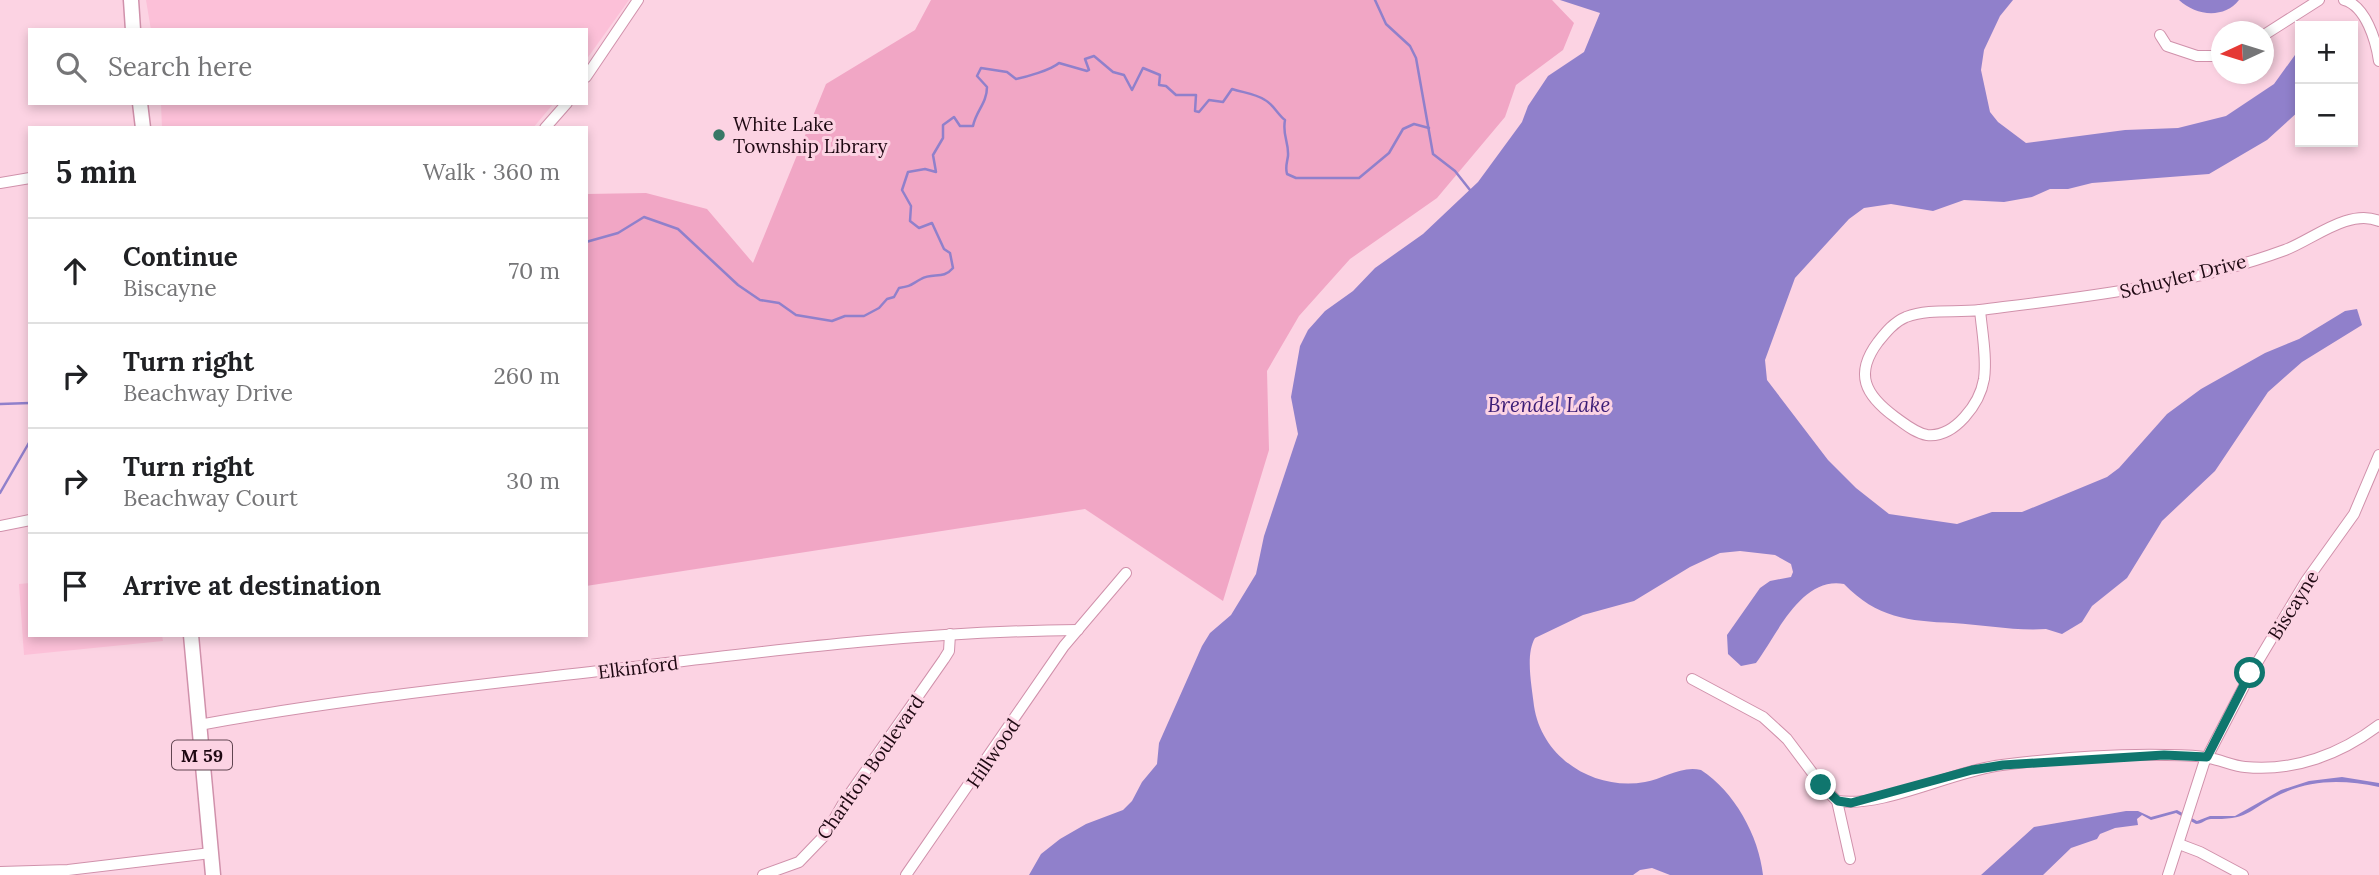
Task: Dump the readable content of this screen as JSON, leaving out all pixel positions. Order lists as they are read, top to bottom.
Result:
{
  "streets": {
    "highway": ["M 59"],
    "street": [
      "Schuyler Drive",
      "Biscayne",
      "Elkinford",
      "Hillwood",
      "Charlton Boulevard"
    ]
  },
  "crossings": [
    ["Elkinford", "Hillwood"],
    ["Elkinford", "M 59"],
    ["Elkinford", "Charlton Boulevard"]
  ],
  "water": ["Brendel Lake"],
  "places": ["White Lake Township Library"],
  "north": "left",
  "page": {
    "map_buttons": ["+", "−"],
    "search": "Search here",
    "heading": ["5 min", "Walk · 360 m"],
    "list": [
      ["Continue", "Biscayne", "70 m"],
      ["Turn right", "Beachway Drive", "260 m"],
      ["Turn right", "Beachway Court", "30 m"],
      "Arrive at destination"
    ]
  }
}
